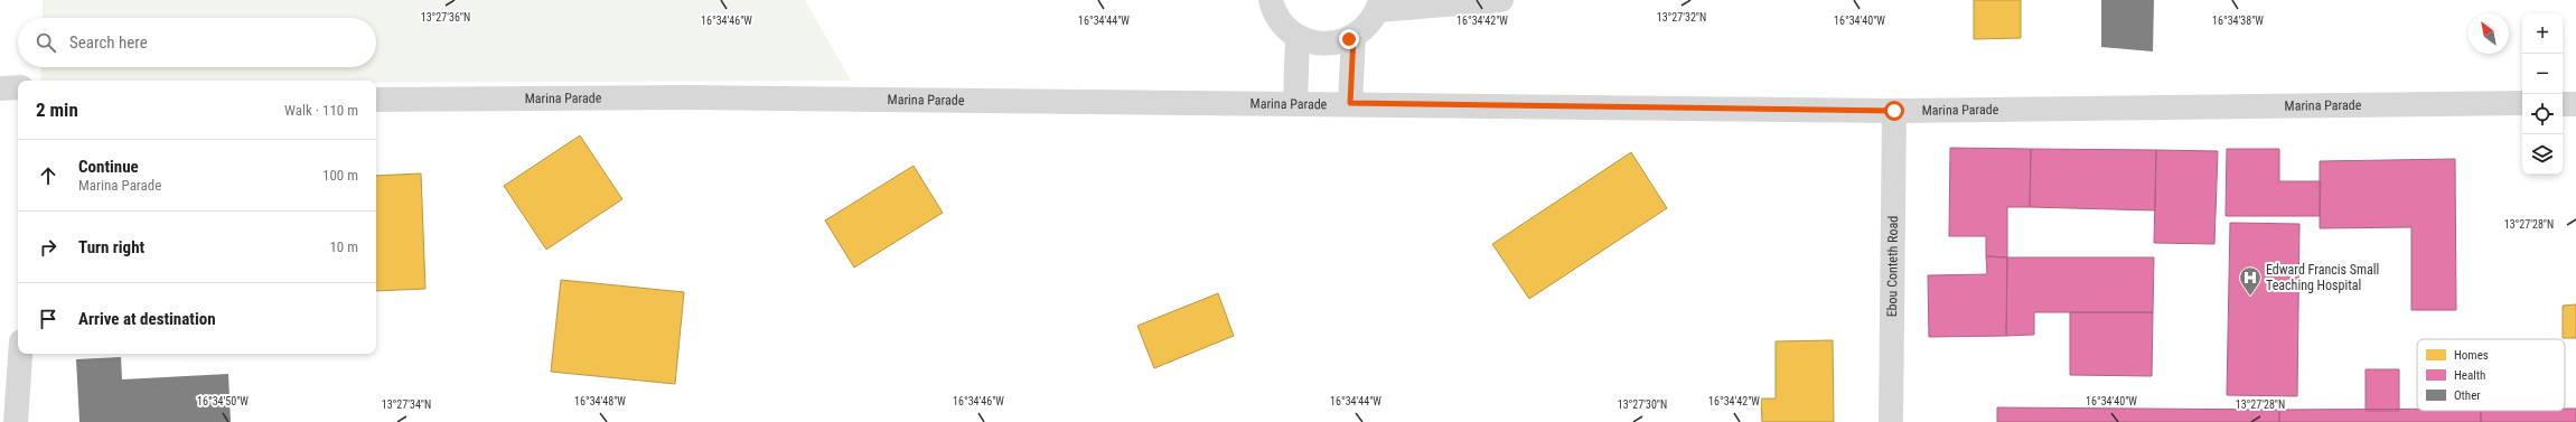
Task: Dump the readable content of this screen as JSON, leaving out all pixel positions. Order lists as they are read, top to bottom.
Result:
{
  "streets": {
    "street": ["Marina Parade", "Ebou Conteth Road"]
  },
  "crossings": [
    ["Marina Parade", "Ebou Conteth Road"]
  ],
  "places": {
    "hospital": ["Edward Francis Small Teaching Hospital"]
  },
  "legend": ["Homes", "Health", "Other"],
  "north": "top left",
  "page": {
    "map_buttons": ["+", "−"],
    "search": "Search here",
    "heading": ["2 min", "Walk · 110 m"],
    "list": [
      ["Continue", "Marina Parade", "100 m"],
      ["Turn right", "10 m"],
      "Arrive at destination"
    ]
  },
  "coordinates": [
    "13°27'36\"N",
    "13°27'32\"N",
    "16°34'46\"W",
    "16°34'44\"W",
    "16°34'42\"W",
    "16°34'40\"W",
    "16°34'38\"W",
    "13°27'28\"N",
    "16°34'50\"W",
    "16°34'48\"W",
    "13°27'34\"N",
    "13°27'30\"N"
  ]
}
